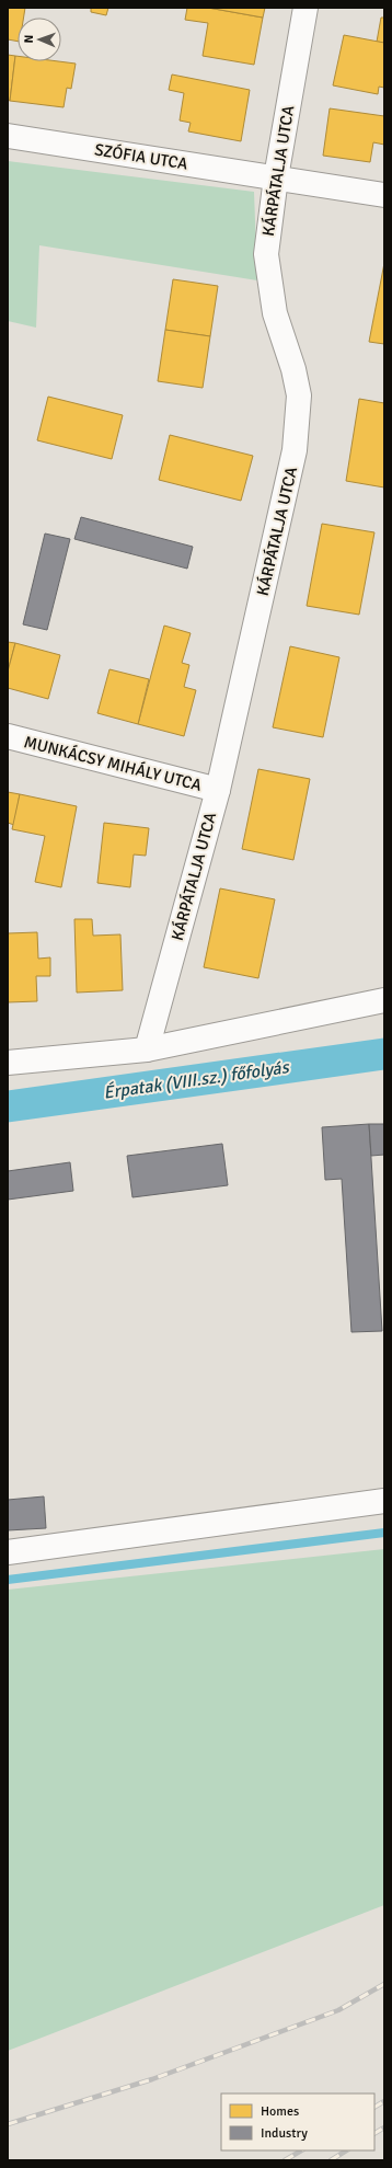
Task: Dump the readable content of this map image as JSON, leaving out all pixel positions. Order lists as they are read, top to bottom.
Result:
{
  "streets": {
    "street": ["SZÓFIA UTCA", "KÁRPÁTALJA UTCA", "MUNKÁCSY MIHÁLY UTCA"]
  },
  "crossings": [
    ["SZÓFIA UTCA", "KÁRPÁTALJA UTCA"],
    ["KÁRPÁTALJA UTCA", "MUNKÁCSY MIHÁLY UTCA"]
  ],
  "water": ["Érpatak (VIII.sz.) főfolyás"],
  "legend": ["Homes", "Industry"],
  "north": "left"
}
